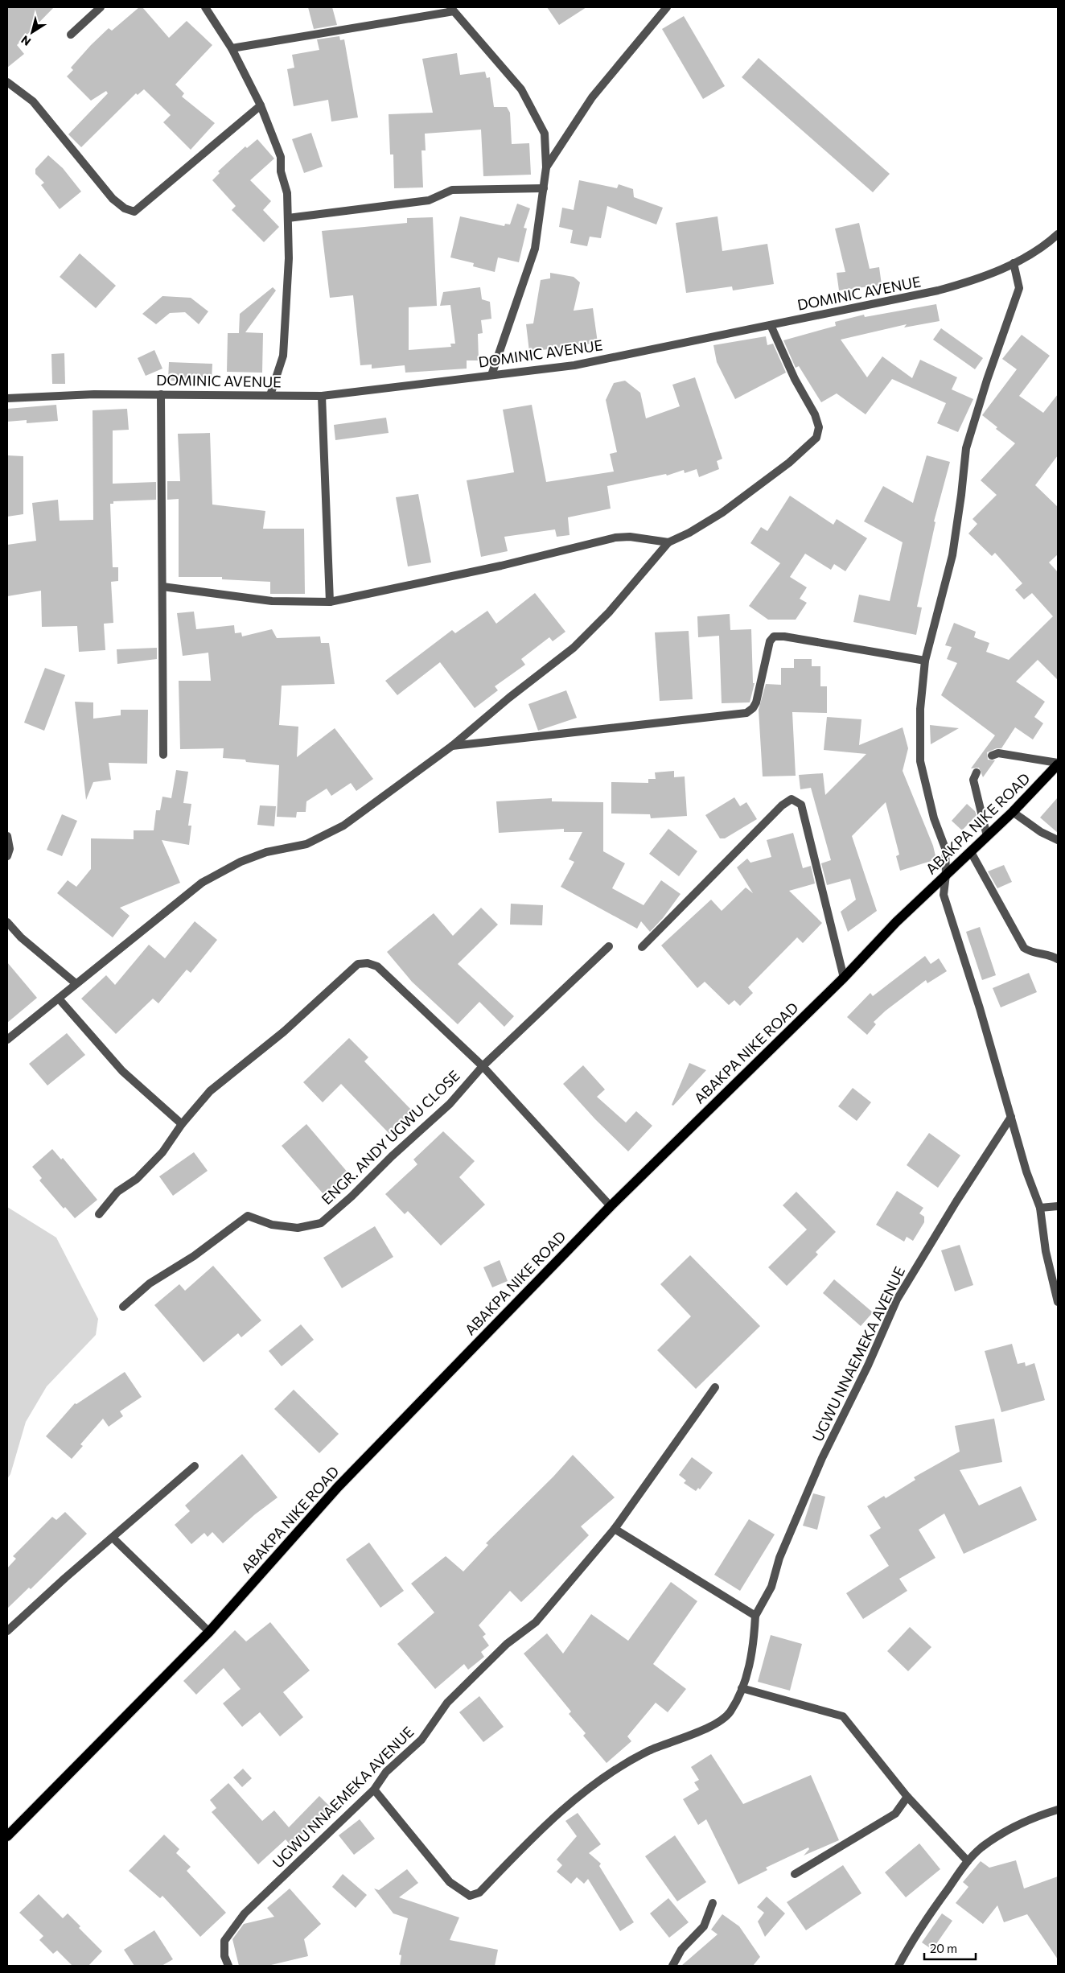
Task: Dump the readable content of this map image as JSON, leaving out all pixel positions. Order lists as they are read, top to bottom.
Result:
{
  "streets": {
    "main road": ["ABAKPA NIKE ROAD"],
    "street": ["DOMINIC AVENUE", "ENGR. ANDY UGWU CLOSE", "UGWU NNAEMEKA AVENUE"]
  },
  "scale_bar": "20 m",
  "north": "bottom left"
}
